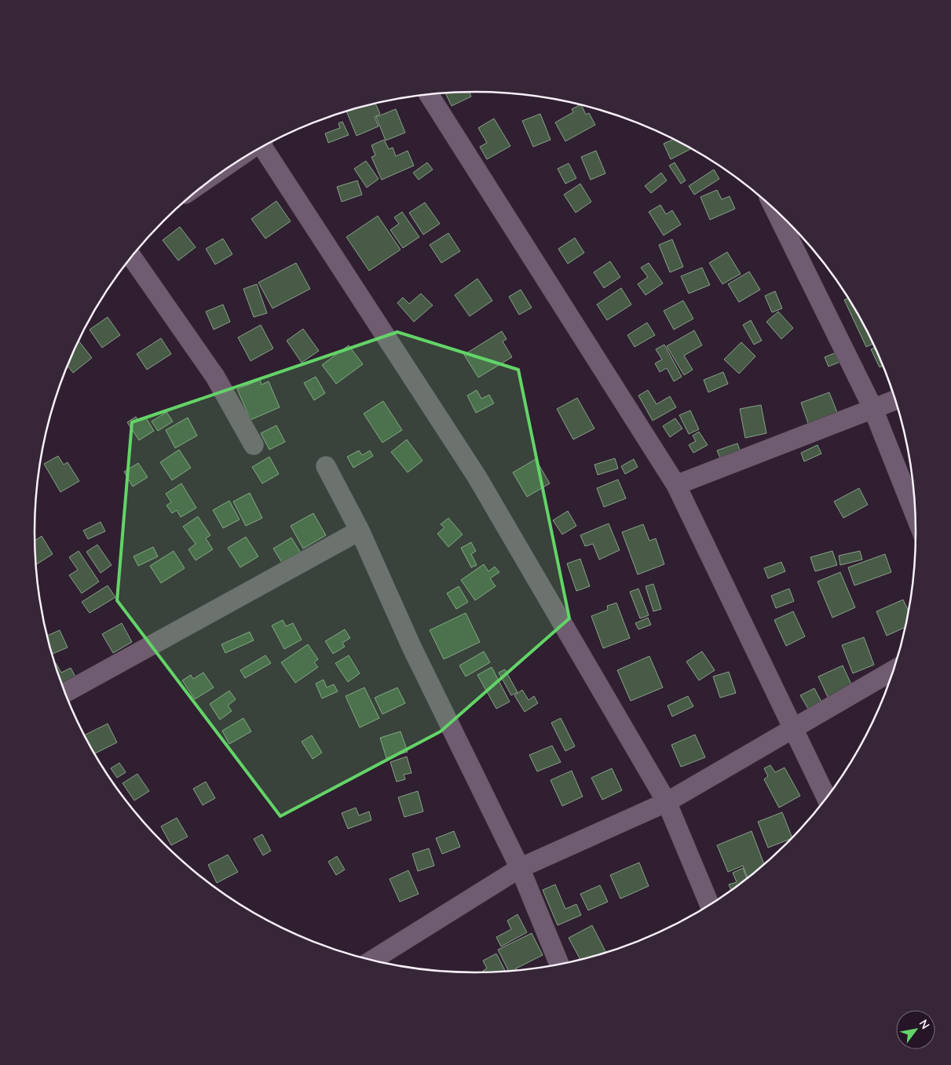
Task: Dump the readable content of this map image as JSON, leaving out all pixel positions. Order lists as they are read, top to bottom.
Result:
{
  "north": "top right"
}
